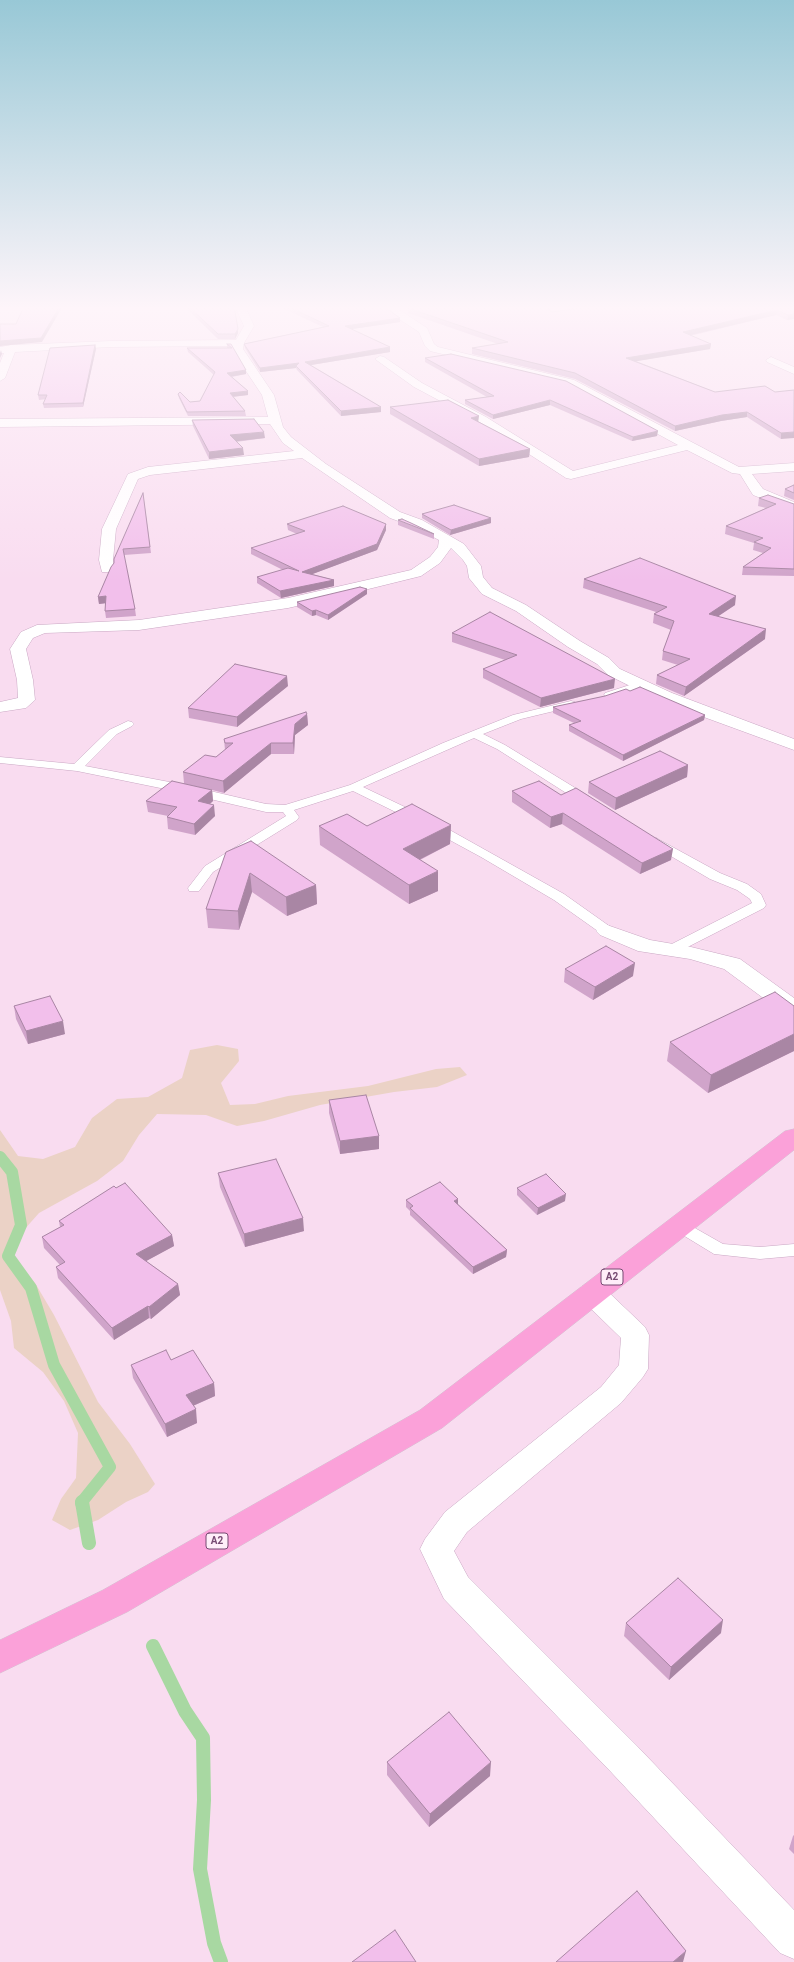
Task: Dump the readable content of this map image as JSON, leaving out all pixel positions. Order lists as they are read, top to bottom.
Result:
{
  "streets": {
    "main road": ["A2"]
  }
}
